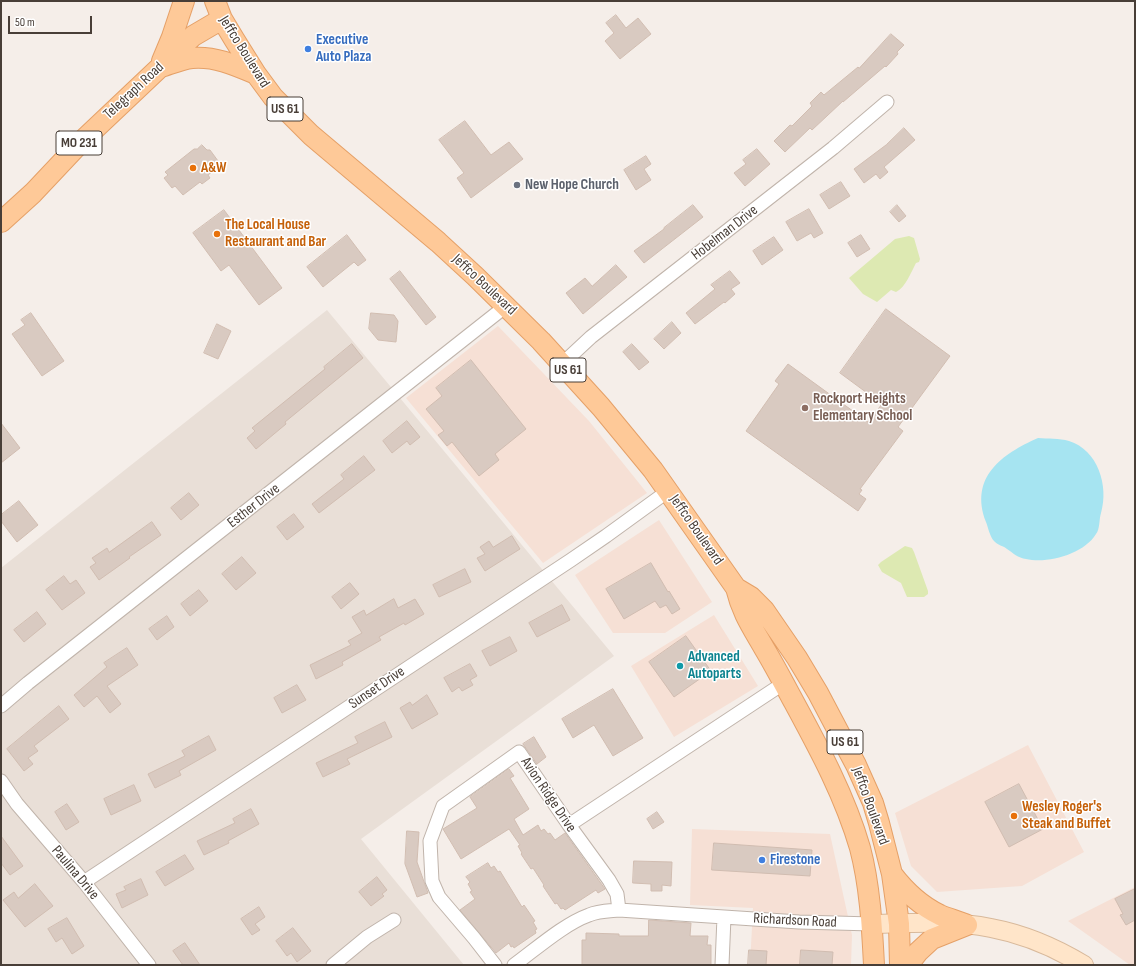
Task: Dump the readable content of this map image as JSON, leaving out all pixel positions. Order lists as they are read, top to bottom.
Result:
{
  "streets": {
    "main road": [
      "Jeffco Boulevard",
      "Telegraph Road",
      "US 61",
      "MO 231",
      "Richardson Road"
    ],
    "street": [
      "Hobelman Drive",
      "Esther Drive",
      "Sunset Drive",
      "Avion Ridge Drive",
      "Paulina Drive"
    ]
  },
  "crossings": [
    ["Jeffco Boulevard", "Telegraph Road"],
    ["Jeffco Boulevard", "Hobelman Drive"],
    ["Jeffco Boulevard", "Esther Drive"],
    ["Jeffco Boulevard", "Sunset Drive"],
    ["Jeffco Boulevard", "Richardson Road"],
    ["Sunset Drive", "Paulina Drive"],
    ["Avion Ridge Drive", "Richardson Road"]
  ],
  "places": [
    "Executive Auto Plaza",
    "A&W",
    "New Hope Church",
    "The Local House Restaurant and Bar",
    "Rockport Heights Elementary School",
    "Advanced Autoparts",
    "Wesley Roger's Steak and Buffet",
    "Firestone"
  ],
  "scale_bar": "50 m"
}
